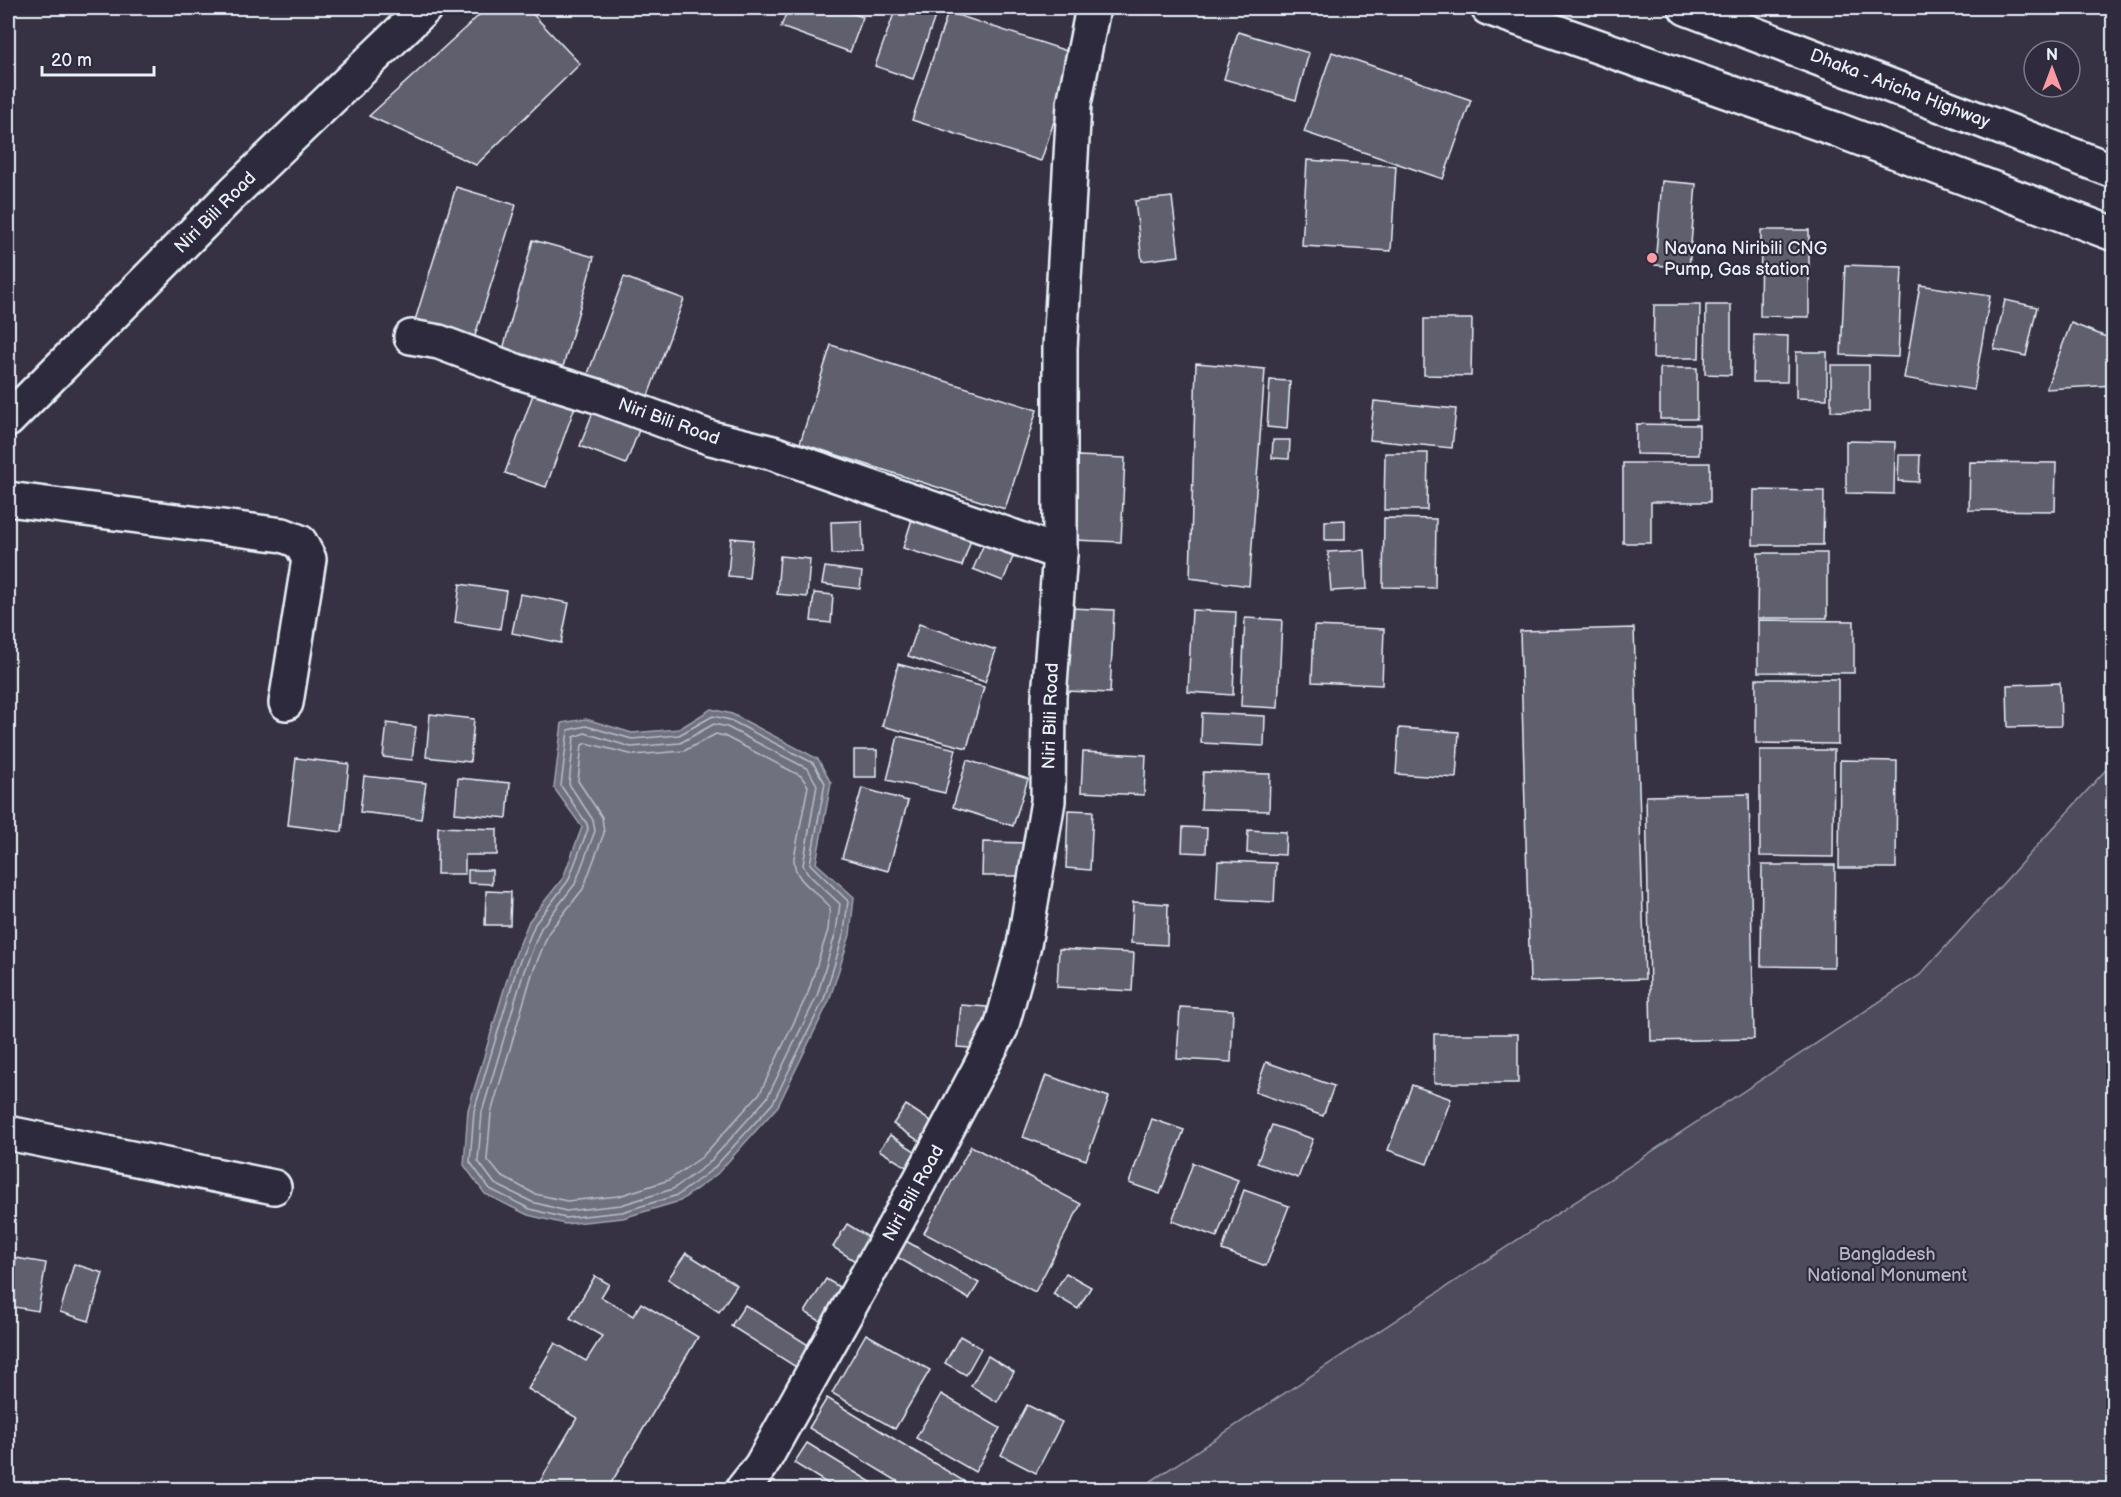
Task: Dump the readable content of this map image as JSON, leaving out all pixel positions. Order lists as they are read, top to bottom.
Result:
{
  "streets": {
    "main road": ["Dhaka - Aricha Highway", "Niri Bili Road"]
  },
  "parks": ["Bangladesh National Monument"],
  "places": ["Navana Niribili CNG Pump, Gas station"],
  "scale_bar": "20 m",
  "north": "top"
}
